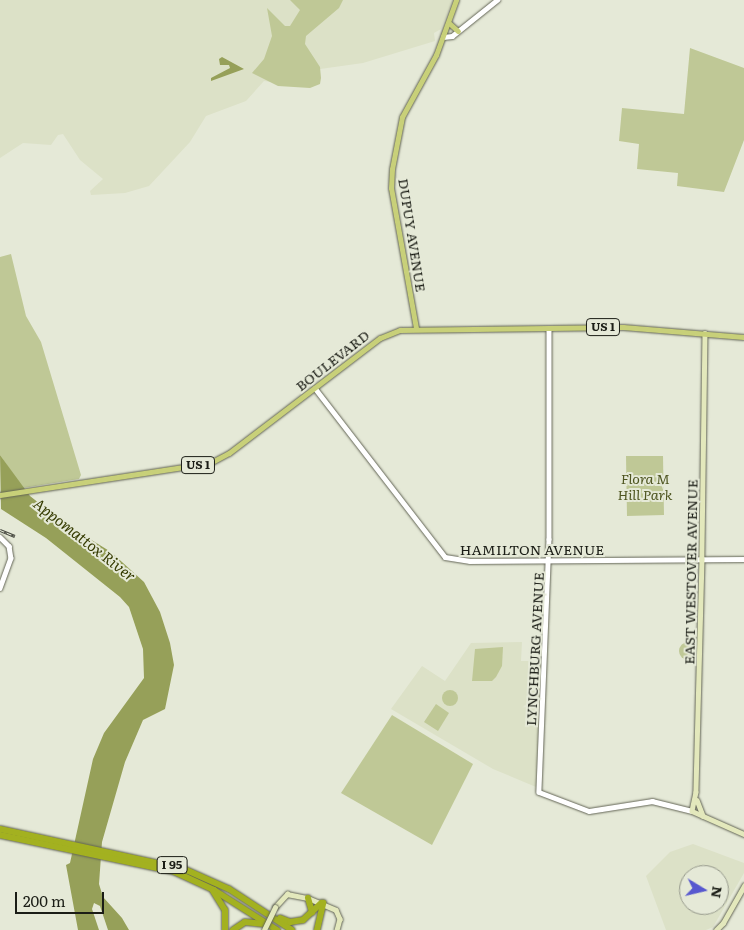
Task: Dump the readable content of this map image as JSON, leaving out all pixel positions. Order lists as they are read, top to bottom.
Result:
{
  "streets": {
    "highway": ["I 95"],
    "main road": [
      "DUPUY AVENUE",
      "US 1",
      "BOULEVARD",
      "EAST WESTOVER AVENUE"
    ],
    "street": ["HAMILTON AVENUE", "LYNCHBURG AVENUE"]
  },
  "crossings": [
    ["DUPUY AVENUE", "BOULEVARD"],
    ["BOULEVARD", "HAMILTON AVENUE"],
    ["BOULEVARD", "EAST WESTOVER AVENUE"],
    ["BOULEVARD", "LYNCHBURG AVENUE"],
    ["HAMILTON AVENUE", "EAST WESTOVER AVENUE"],
    ["HAMILTON AVENUE", "LYNCHBURG AVENUE"],
    ["EAST WESTOVER AVENUE", "LYNCHBURG AVENUE"]
  ],
  "water": ["Appomattox River"],
  "parks": ["Flora M Hill Park"],
  "scale_bar": "200 m",
  "north": "right"
}
